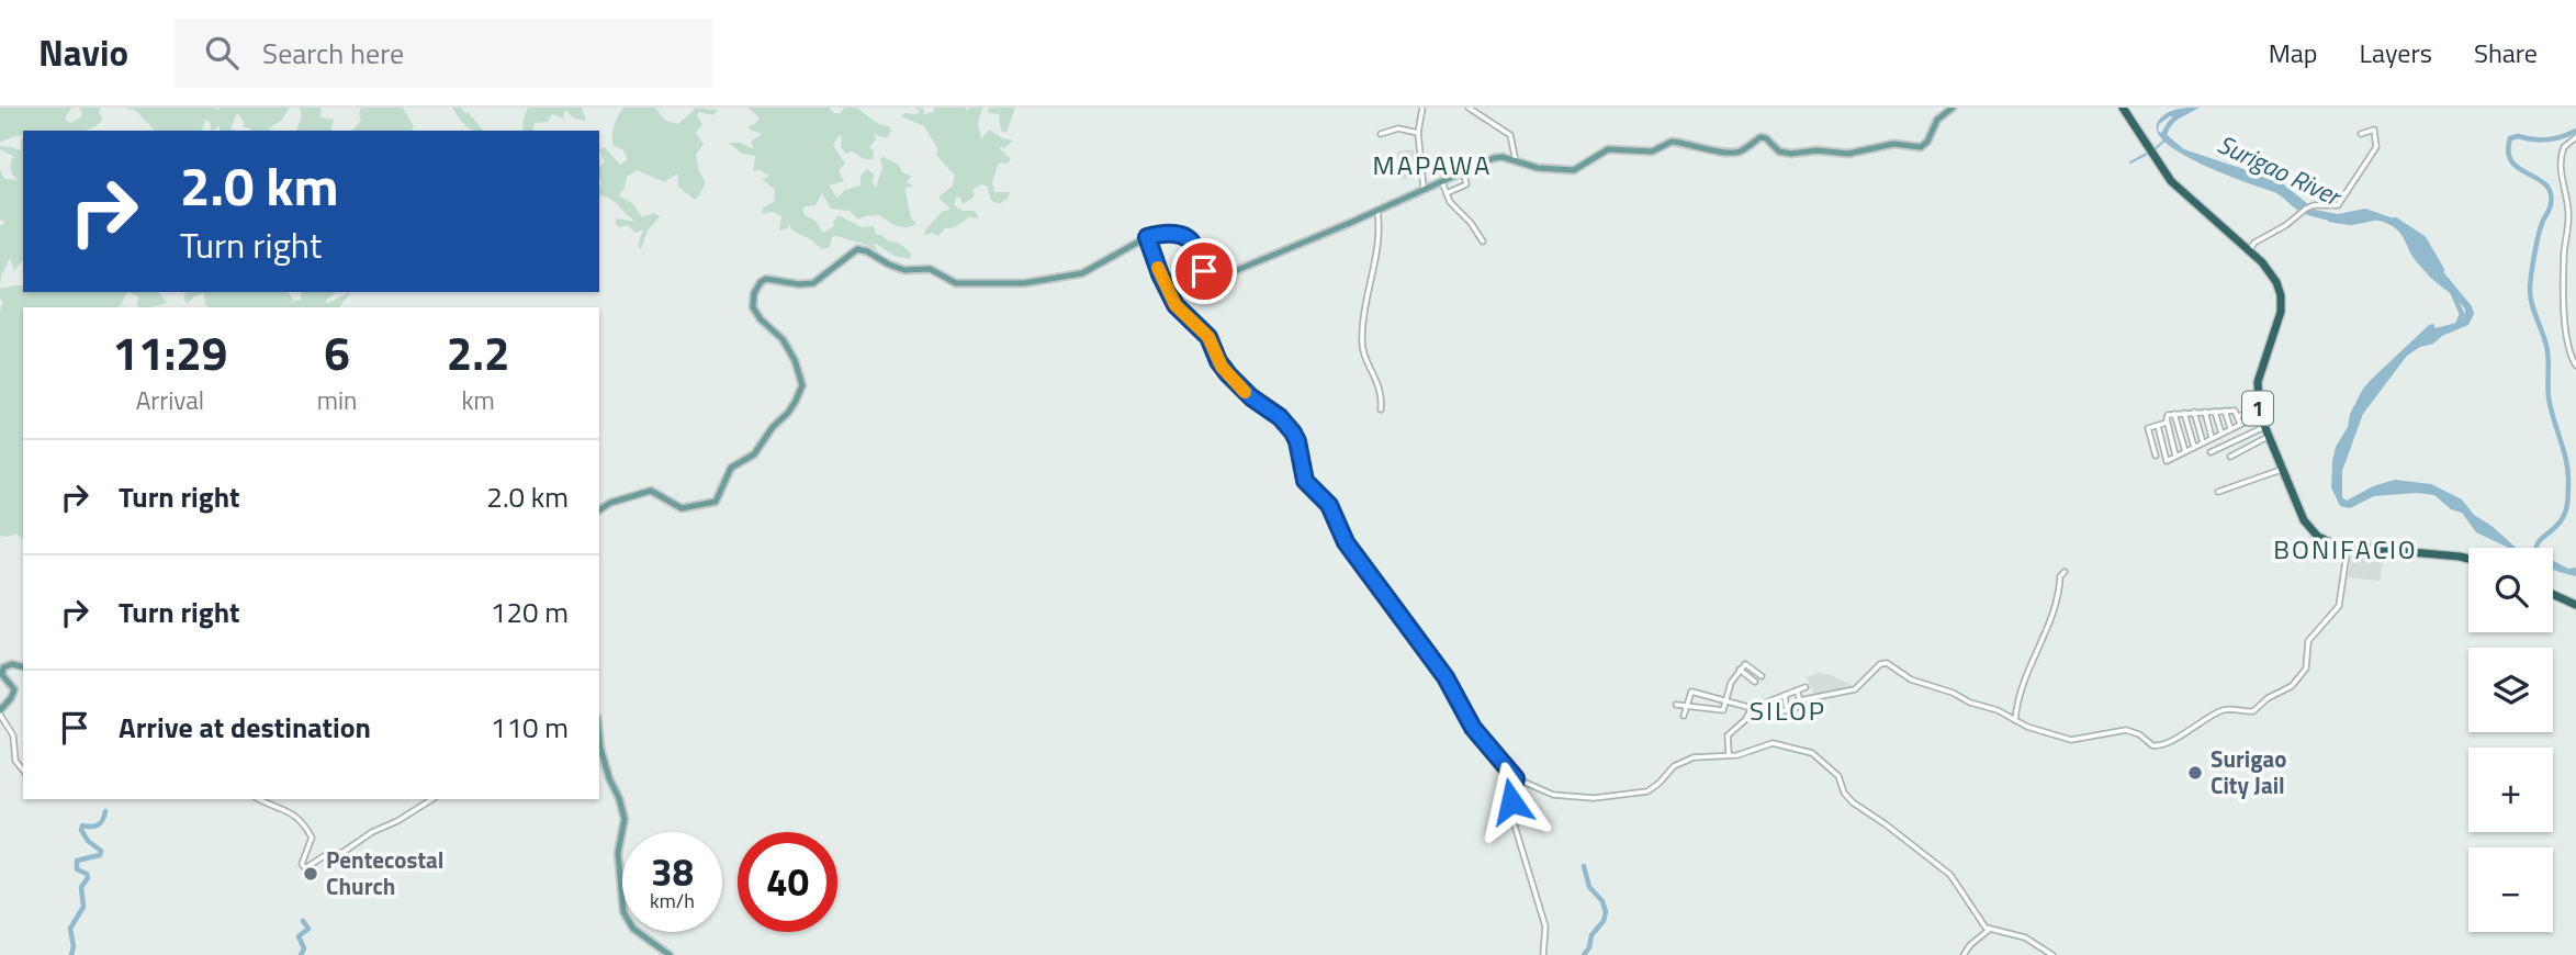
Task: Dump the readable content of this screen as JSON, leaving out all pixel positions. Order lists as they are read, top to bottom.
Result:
{
  "streets": {
    "highway": ["1"]
  },
  "districts": ["MAPAWA", "BONIFACIO", "SILOP"],
  "water": ["Surigao River"],
  "places": ["Surigao City Jail", "Pentecostal Church"],
  "page": {
    "header": "Navio",
    "search": "Search here",
    "nav": ["Map", "Layers", "Share"],
    "turn": ["2.0 km", "Turn right"],
    "eta": [
      "11:29",
      "Arrival",
      "6",
      "min",
      "2.2",
      "km"
    ],
    "list": [
      {
        "name": "Turn right",
        "value": "2.0 km"
      },
      {
        "name": "Turn right",
        "value": "120 m"
      },
      {
        "name": "Arrive at destination",
        "value": "110 m"
      }
    ],
    "map_buttons": ["+", "−"],
    "speed": "38 km/h",
    "limit": "40"
  }
}
